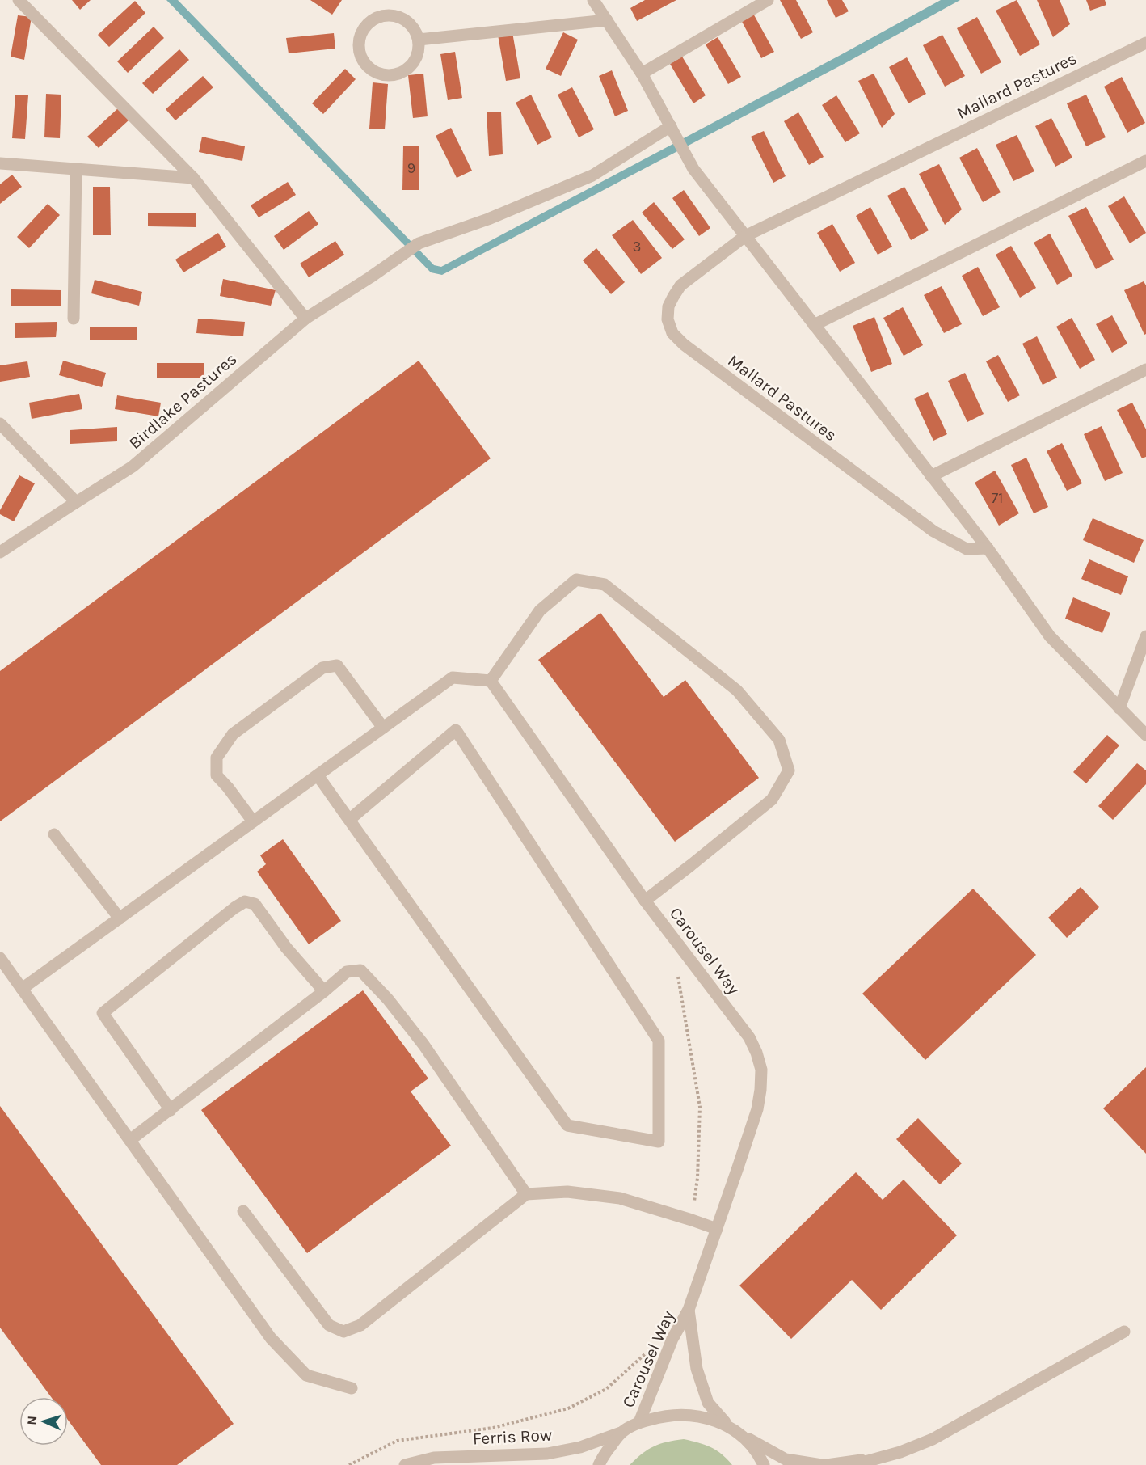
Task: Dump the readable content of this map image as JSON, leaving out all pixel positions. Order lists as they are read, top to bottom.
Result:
{
  "streets": {
    "street": [
      "Mallard Pastures",
      "Birdlake Pastures",
      "Carousel Way",
      "Ferris Row"
    ]
  },
  "crossings": [
    ["Carousel Way", "Ferris Row"]
  ],
  "house_numbers": ["9", "3", "71"],
  "north": "left"
}
